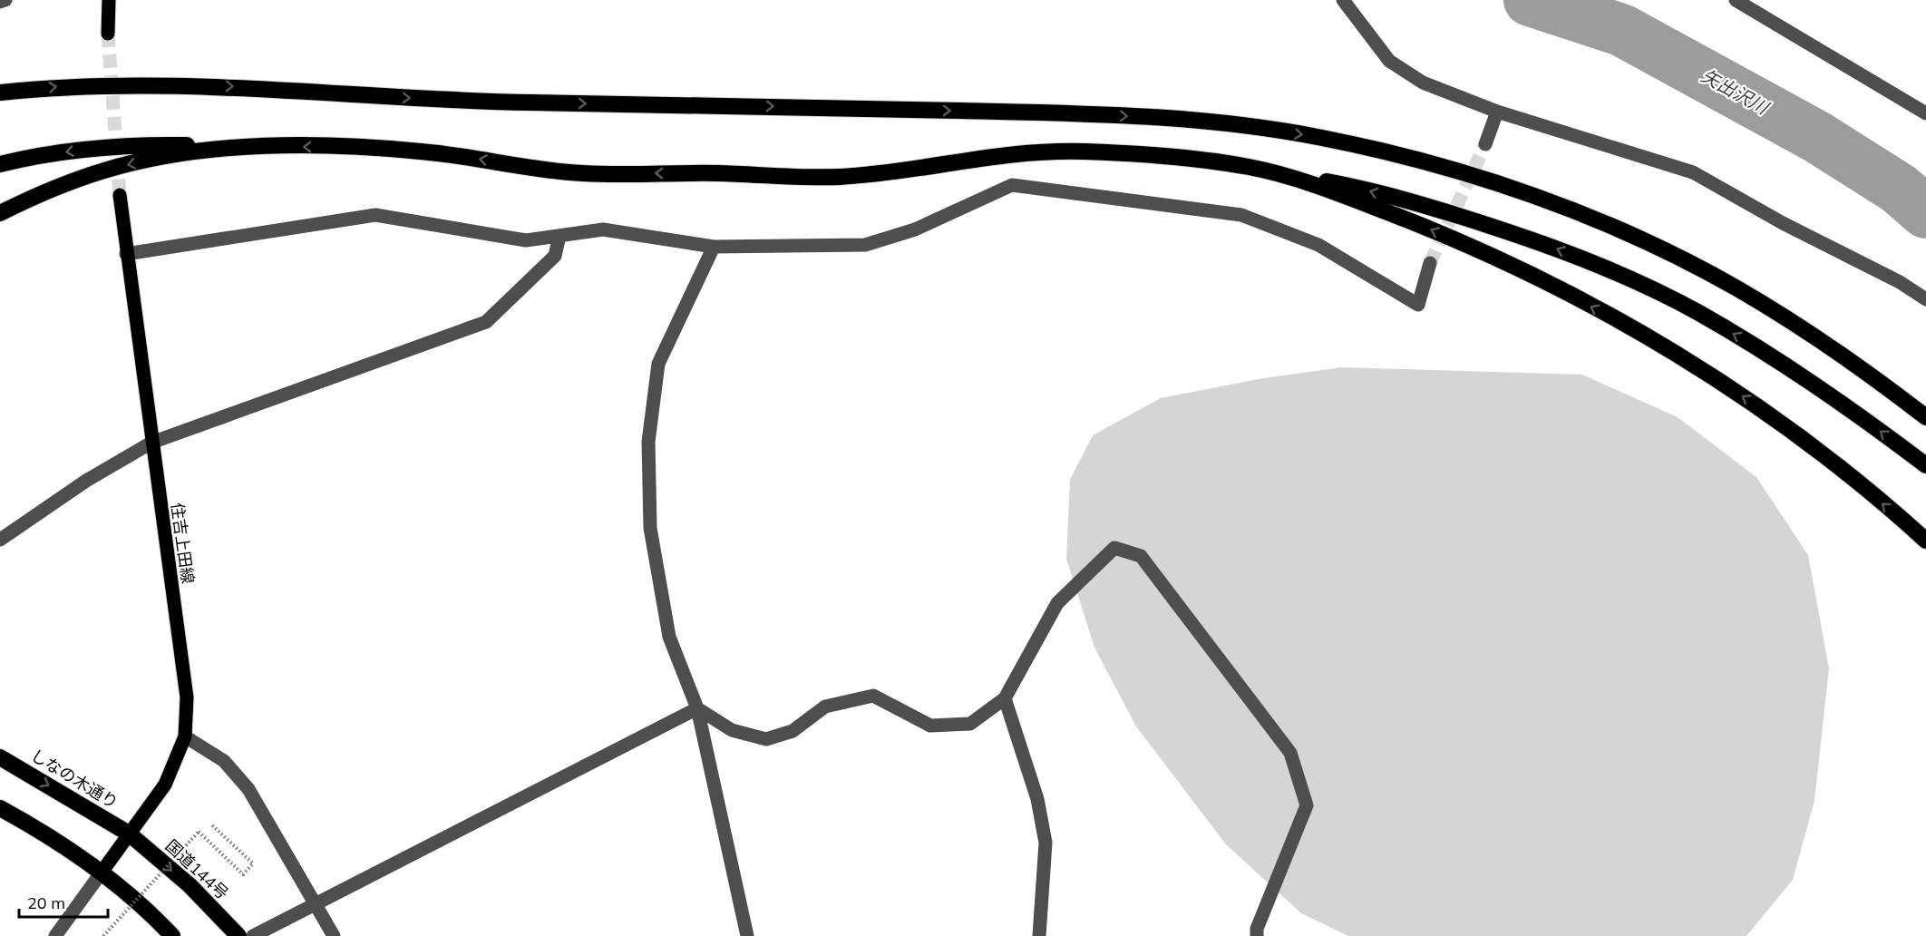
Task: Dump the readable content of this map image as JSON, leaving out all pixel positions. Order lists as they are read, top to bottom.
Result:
{
  "streets": {
    "highway": ["しなの木通り", "国道144号"],
    "main road": ["住吉上田線"]
  },
  "crossings": [
    ["住吉上田線", "しなの木通り"],
    ["住吉上田線", "国道144号"],
    ["しなの木通り", "国道144号"]
  ],
  "water": ["矢出沢川"],
  "scale_bar": "20 m"
}
